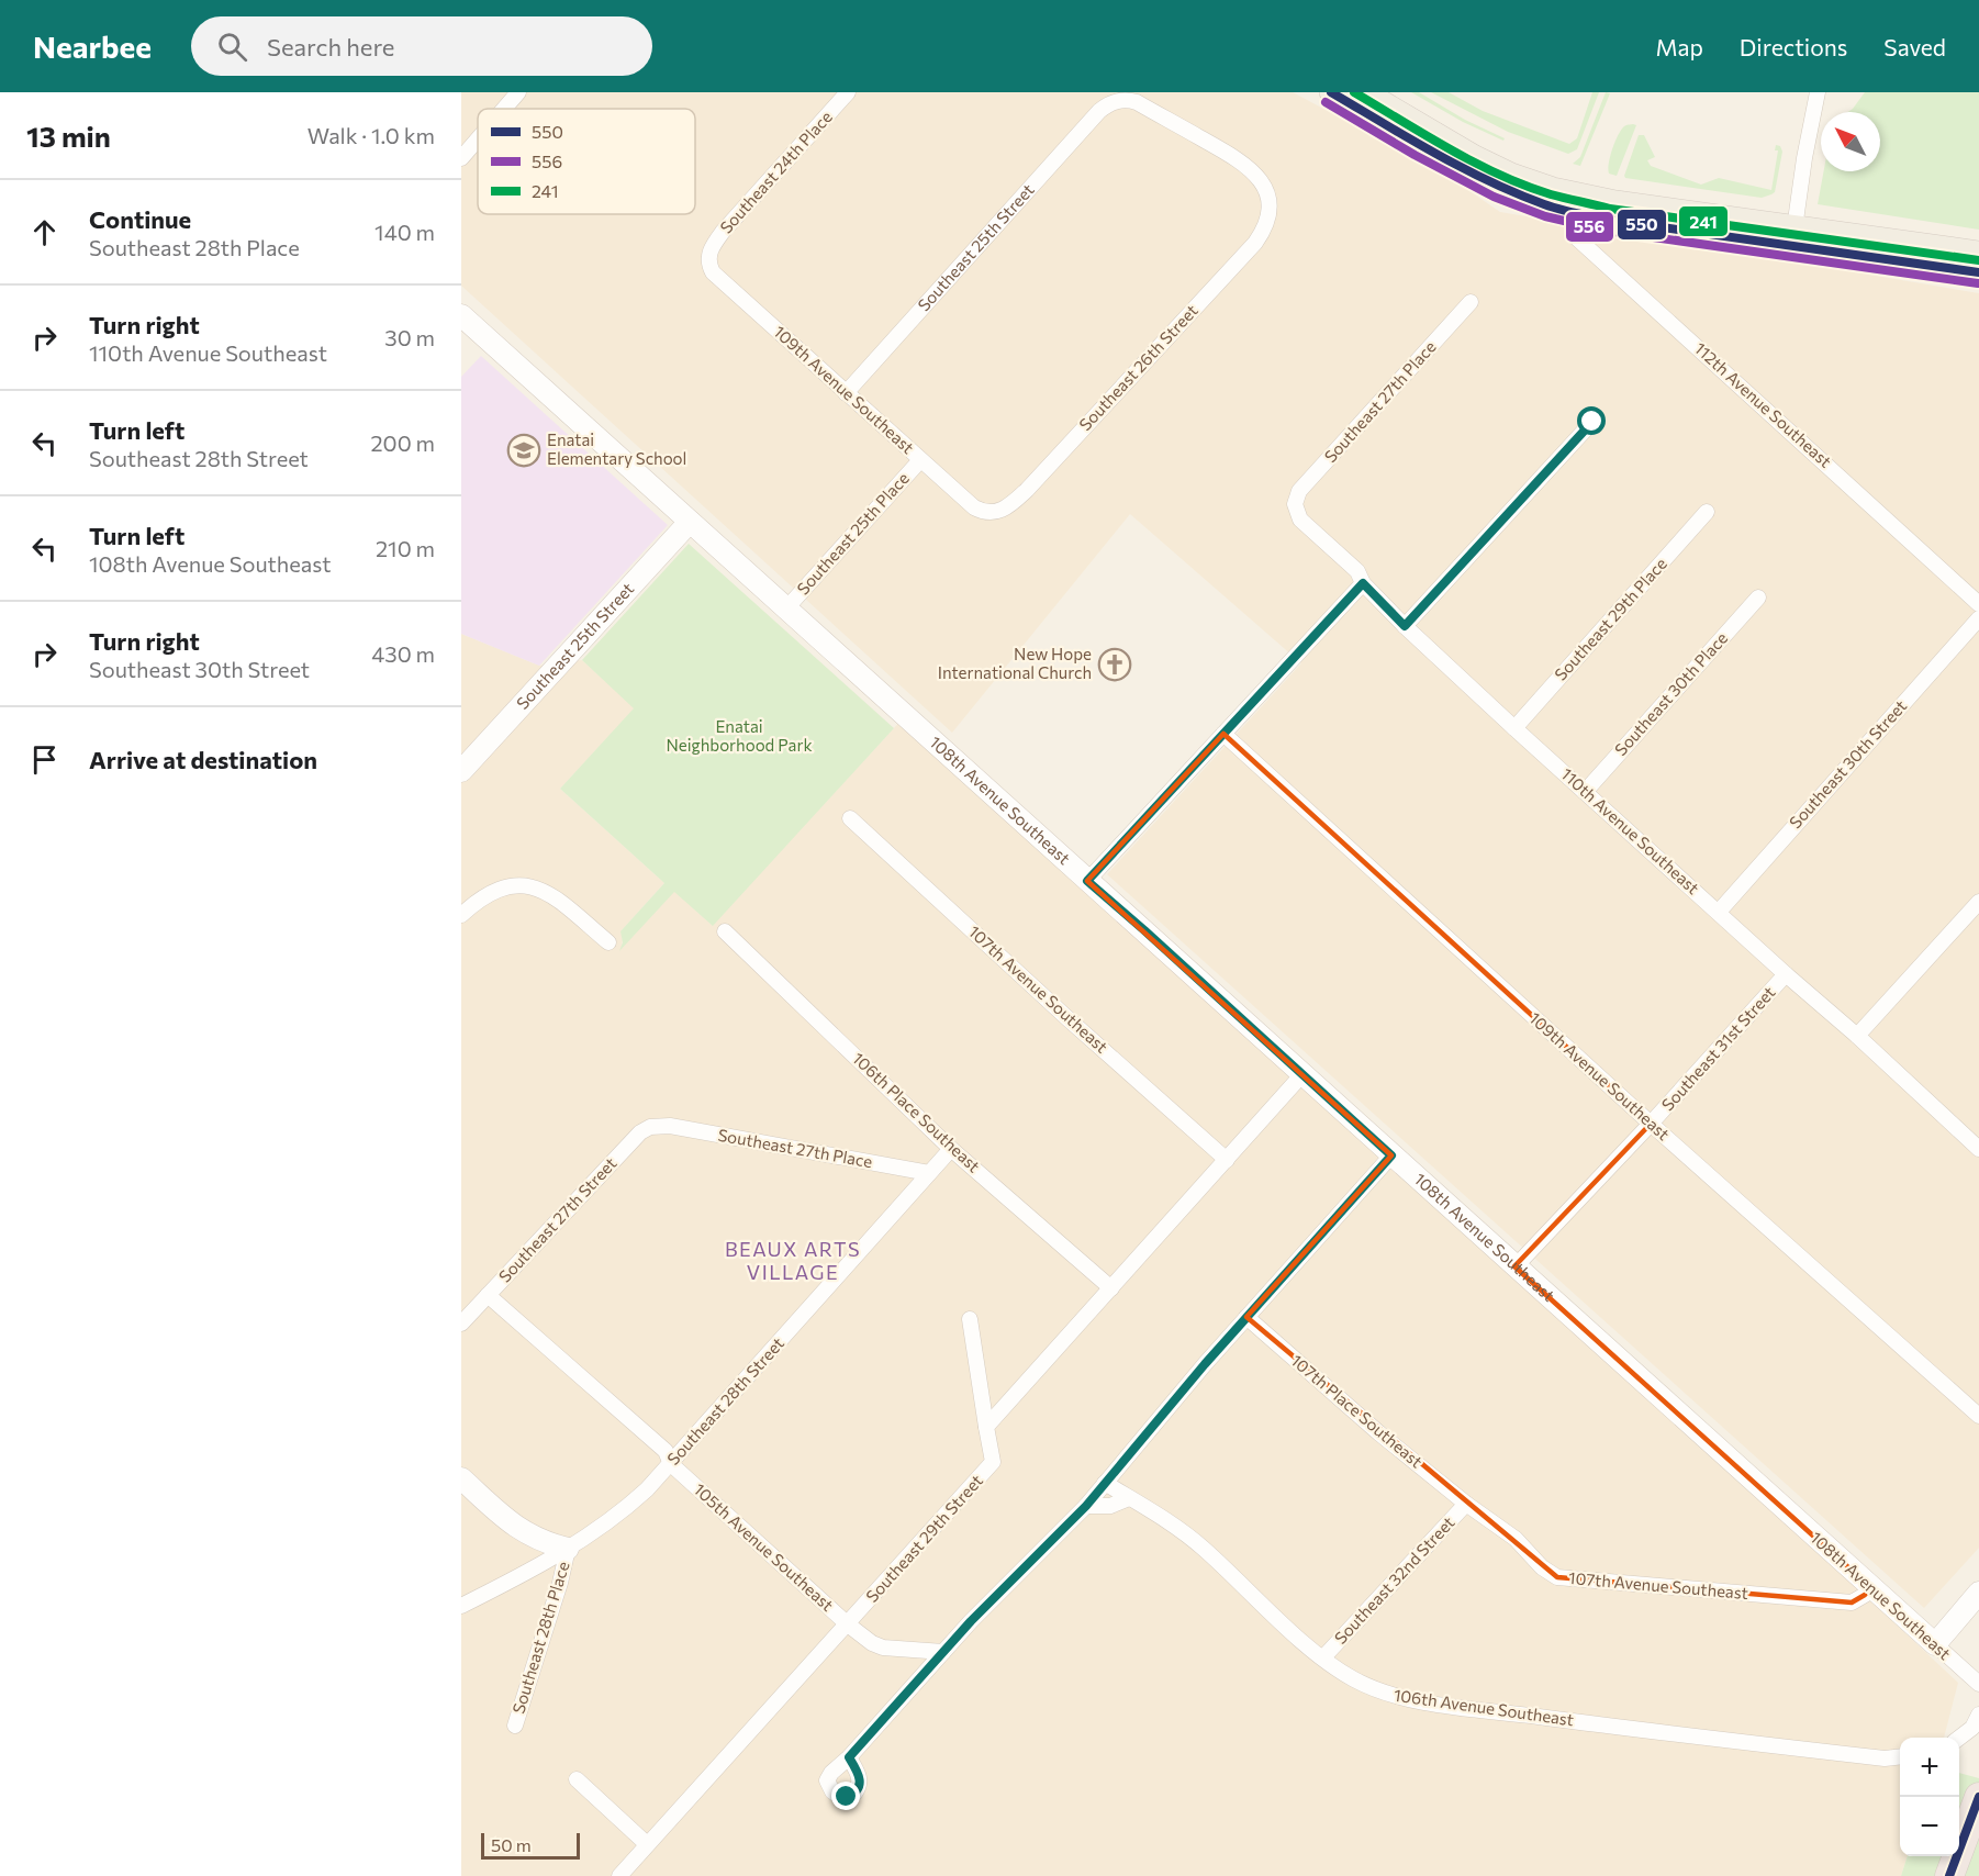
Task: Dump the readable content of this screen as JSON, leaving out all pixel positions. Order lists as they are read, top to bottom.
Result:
{
  "streets": {
    "street": [
      "Southeast 24th Place",
      "Southeast 25th Street",
      "Southeast 26th Street",
      "109th Avenue Southeast",
      "Southeast 27th Place",
      "112th Avenue Southeast",
      "Southeast 25th Place",
      "Southeast 29th Place",
      "Southeast 30th Place",
      "Southeast 30th Street",
      "108th Avenue Southeast",
      "110th Avenue Southeast",
      "107th Avenue Southeast",
      "Southeast 31st Street",
      "106th Place Southeast",
      "Southeast 27th Street",
      "Southeast 28th Street",
      "107th Place Southeast",
      "Southeast 29th Street",
      "105th Avenue Southeast",
      "Southeast 32nd Street",
      "Southeast 28th Place",
      "106th Avenue Southeast"
    ]
  },
  "crossings": [
    ["Southeast 24th Place", "109th Avenue Southeast"],
    ["Southeast 25th Street", "Southeast 26th Street"],
    ["Southeast 25th Street", "109th Avenue Southeast"],
    ["Southeast 25th Street", "108th Avenue Southeast"],
    ["Southeast 26th Street", "109th Avenue Southeast"],
    ["109th Avenue Southeast", "Southeast 25th Place"],
    ["109th Avenue Southeast", "Southeast 31st Street"],
    ["Southeast 27th Place", "110th Avenue Southeast"],
    ["Southeast 27th Place", "Southeast 27th Street"],
    ["Southeast 27th Place", "Southeast 28th Street"],
    ["Southeast 25th Place", "108th Avenue Southeast"],
    ["Southeast 29th Place", "110th Avenue Southeast"],
    ["Southeast 30th Place", "110th Avenue Southeast"],
    ["Southeast 30th Street", "110th Avenue Southeast"],
    ["108th Avenue Southeast", "107th Avenue Southeast"],
    ["108th Avenue Southeast", "Southeast 31st Street"],
    ["110th Avenue Southeast", "Southeast 31st Street"],
    ["107th Avenue Southeast", "107th Place Southeast"],
    ["107th Avenue Southeast", "Southeast 32nd Street"],
    ["106th Place Southeast", "Southeast 28th Street"],
    ["Southeast 27th Street", "105th Avenue Southeast"],
    ["Southeast 28th Street", "105th Avenue Southeast"],
    ["Southeast 28th Street", "Southeast 28th Place"],
    ["107th Place Southeast", "Southeast 32nd Street"],
    ["Southeast 29th Street", "105th Avenue Southeast"],
    ["Southeast 32nd Street", "106th Avenue Southeast"]
  ],
  "districts": ["BEAUX ARTS VILLAGE"],
  "parks": ["Enatai Neighborhood Park"],
  "places": {
    "school or university": ["Enatai Elementary School"],
    "church": ["New Hope International Church"]
  },
  "lines": ["transit line 550", "transit line 241", "transit line 556"],
  "legend": ["550", "556", "241"],
  "scale_bar": "50 m",
  "north": "top left",
  "page": {
    "header": "Nearbee",
    "search": "Search here",
    "nav": ["Map", "Directions", "Saved"],
    "heading": ["13 min", "Walk · 1.0 km"],
    "list": [
      ["Continue", "Southeast 28th Place", "140 m"],
      ["Turn right", "110th Avenue Southeast", "30 m"],
      ["Turn left", "Southeast 28th Street", "200 m"],
      ["Turn left", "108th Avenue Southeast", "210 m"],
      ["Turn right", "Southeast 30th Street", "430 m"],
      "Arrive at destination"
    ],
    "map_buttons": ["+", "−"],
    "scale": "50 m"
  }
}
